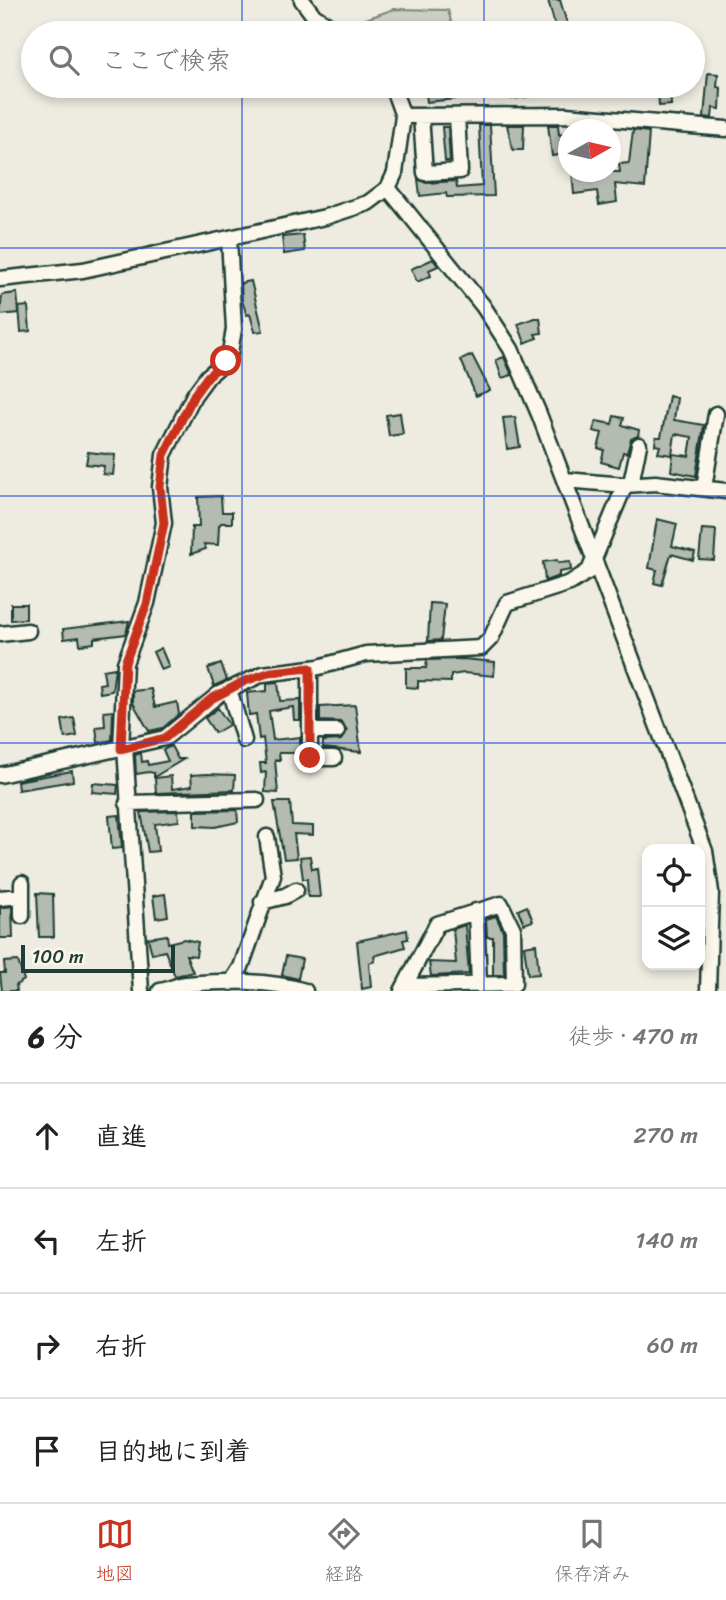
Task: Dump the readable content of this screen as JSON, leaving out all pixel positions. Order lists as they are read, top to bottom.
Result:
{
  "scale_bar": "100 m",
  "north": "right",
  "page": {
    "search": "ここで検索",
    "scale": "100 m",
    "heading": ["6 分", "徒歩 · 470 m"],
    "list": [
      ["直進", "270 m"],
      ["左折", "140 m"],
      ["右折", "60 m"],
      "目的地に到着"
    ],
    "nav": ["地図", "経路", "保存済み"]
  }
}
